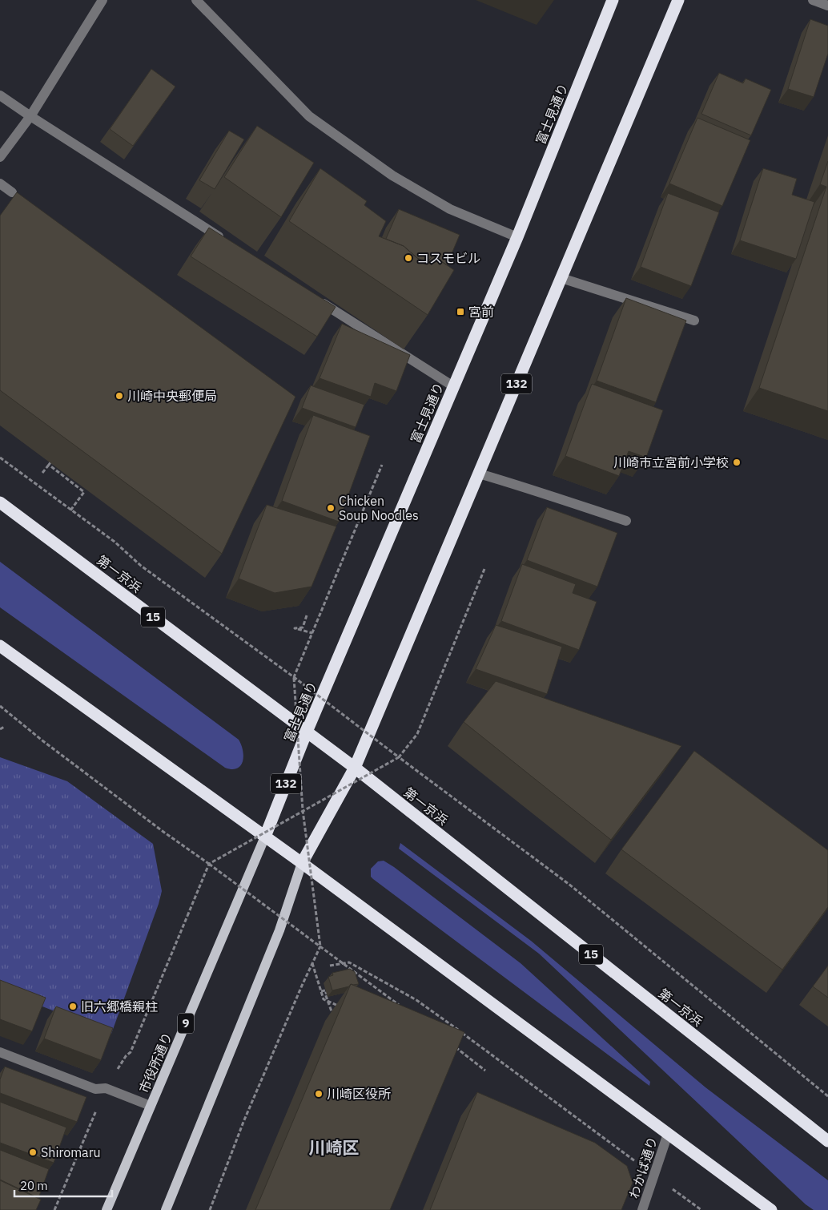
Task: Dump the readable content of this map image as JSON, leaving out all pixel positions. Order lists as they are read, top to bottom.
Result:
{
  "streets": {
    "highway": [
      "富士見通り",
      "132",
      "第一京浜",
      "15"
    ],
    "main road": ["9", "市役所通り"],
    "street": ["わかば通り"]
  },
  "crossings": [
    ["富士見通り", "第一京浜"],
    ["富士見通り", "市役所通り"],
    ["132", "第一京浜"]
  ],
  "districts": ["川崎区"],
  "places": {
    "other": [
      "コスモビル",
      "川崎中央郵便局",
      "川崎市立宮前小学校",
      "Chicken Soup Noodles",
      "旧六郷橋親柱",
      "川崎区役所",
      "Shiromaru"
    ],
    "transit": ["宮前"]
  },
  "scale_bar": "20 m"
}
